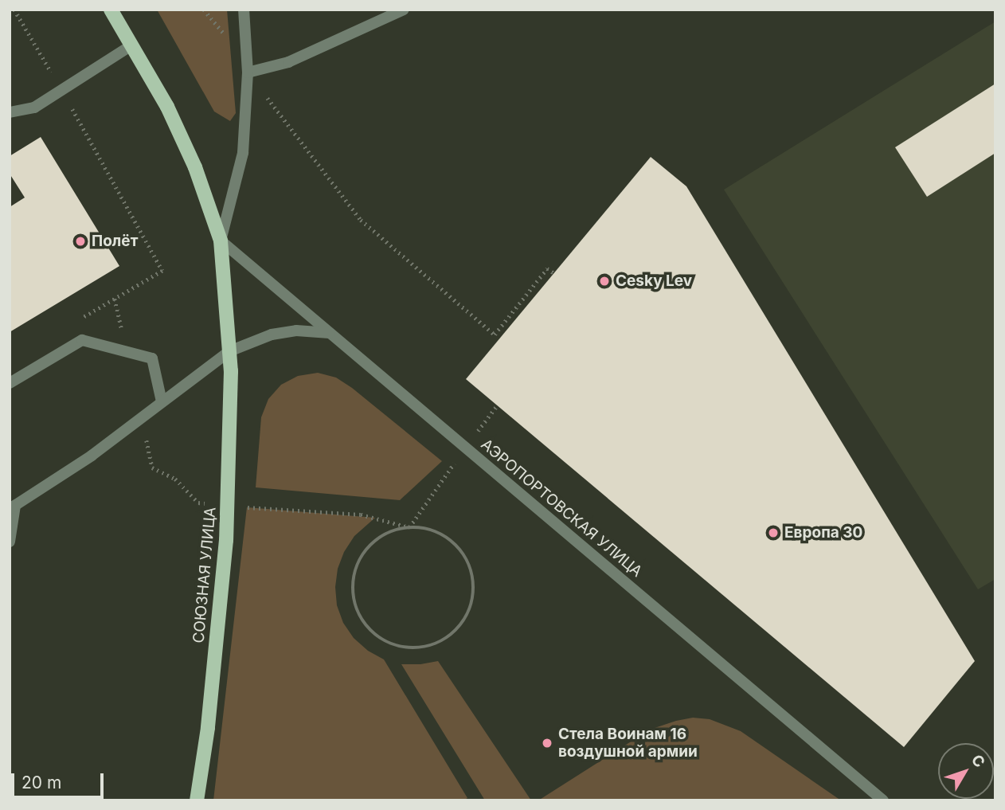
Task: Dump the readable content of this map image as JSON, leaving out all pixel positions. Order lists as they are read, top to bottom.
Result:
{
  "streets": {
    "main road": ["СОЮЗНАЯ УЛИЦА"],
    "street": ["АЭРОПОРТОВСКАЯ УЛИЦА"]
  },
  "crossings": [
    ["АЭРОПОРТОВСКАЯ УЛИЦА", "СОЮЗНАЯ УЛИЦА"]
  ],
  "places": [
    "Полёт",
    "Cesky Lev",
    "Европа 30",
    "Стела Воинам 16 воздушной армии"
  ],
  "scale_bar": "20 m",
  "north": "top right"
}
